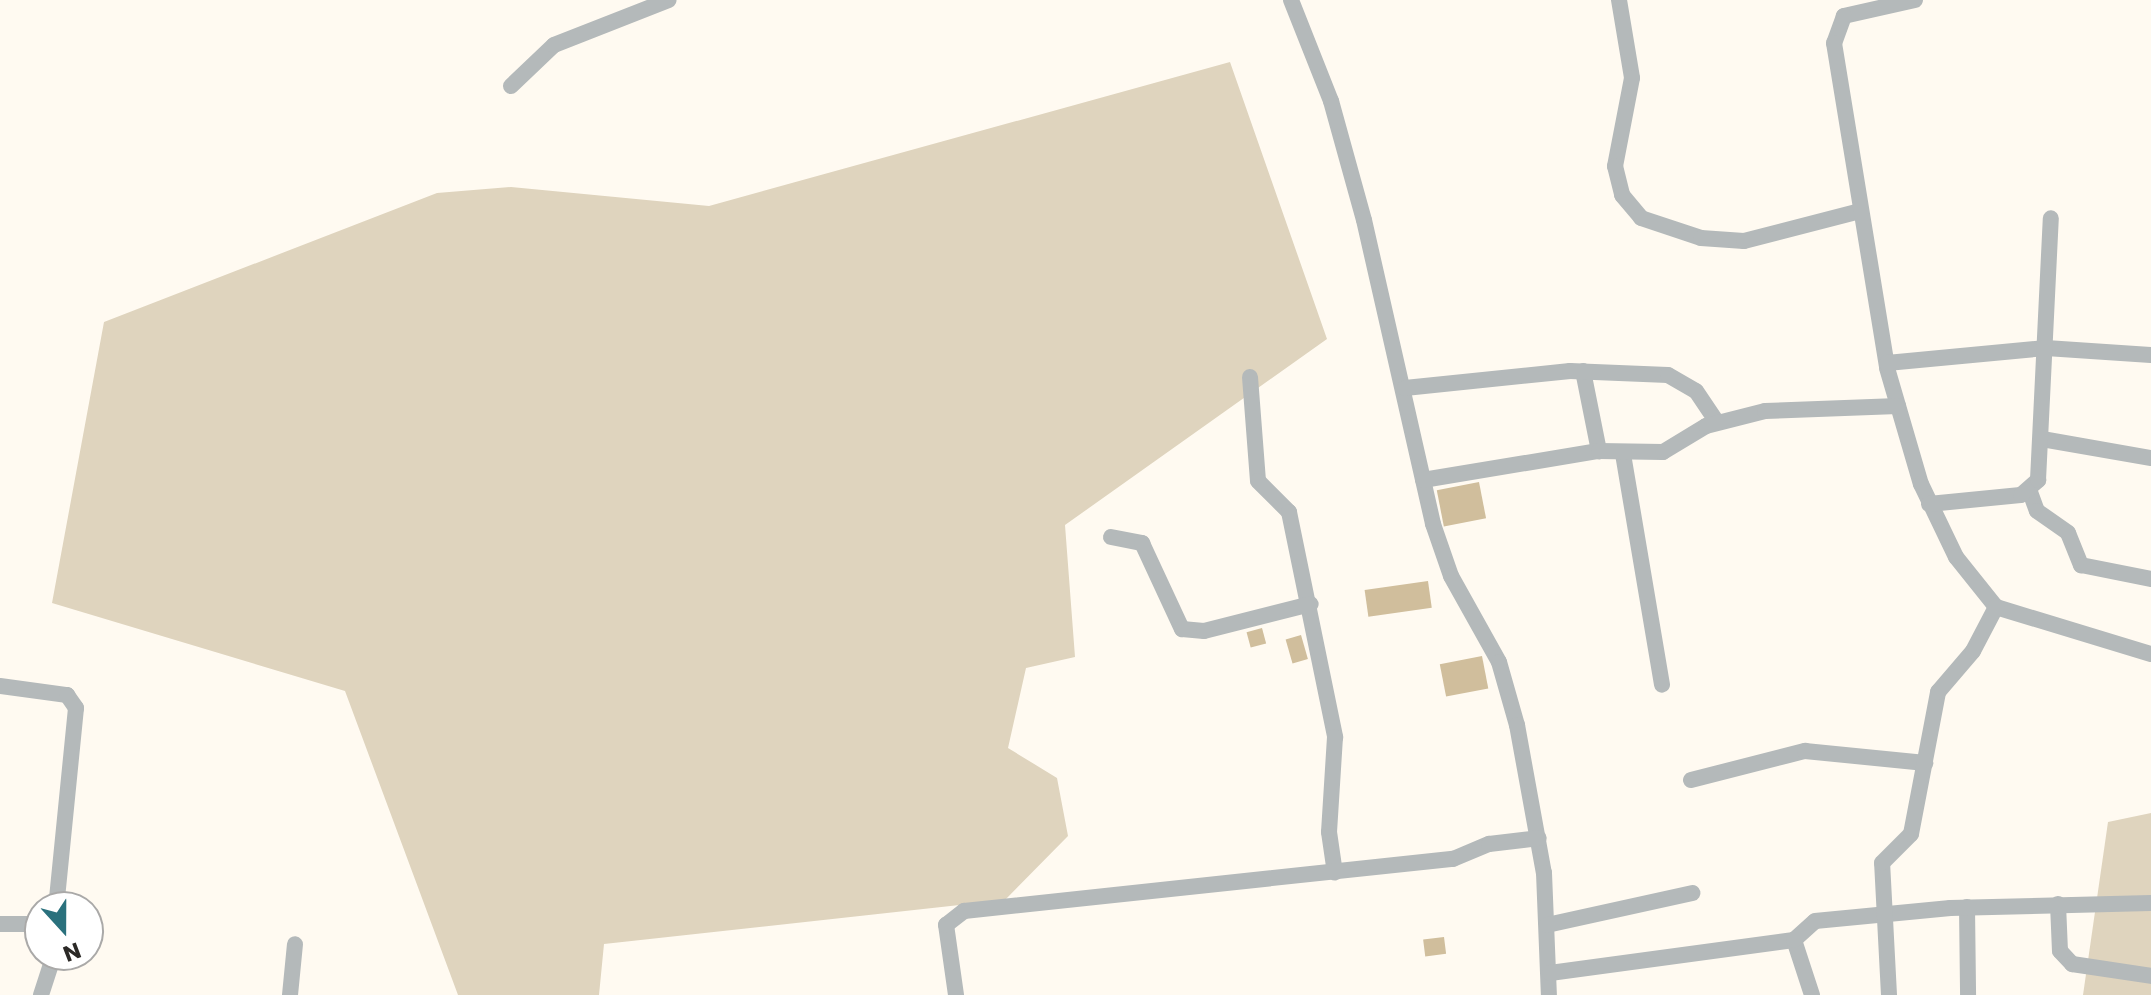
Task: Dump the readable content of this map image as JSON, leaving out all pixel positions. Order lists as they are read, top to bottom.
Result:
{
  "north": "bottom"
}
